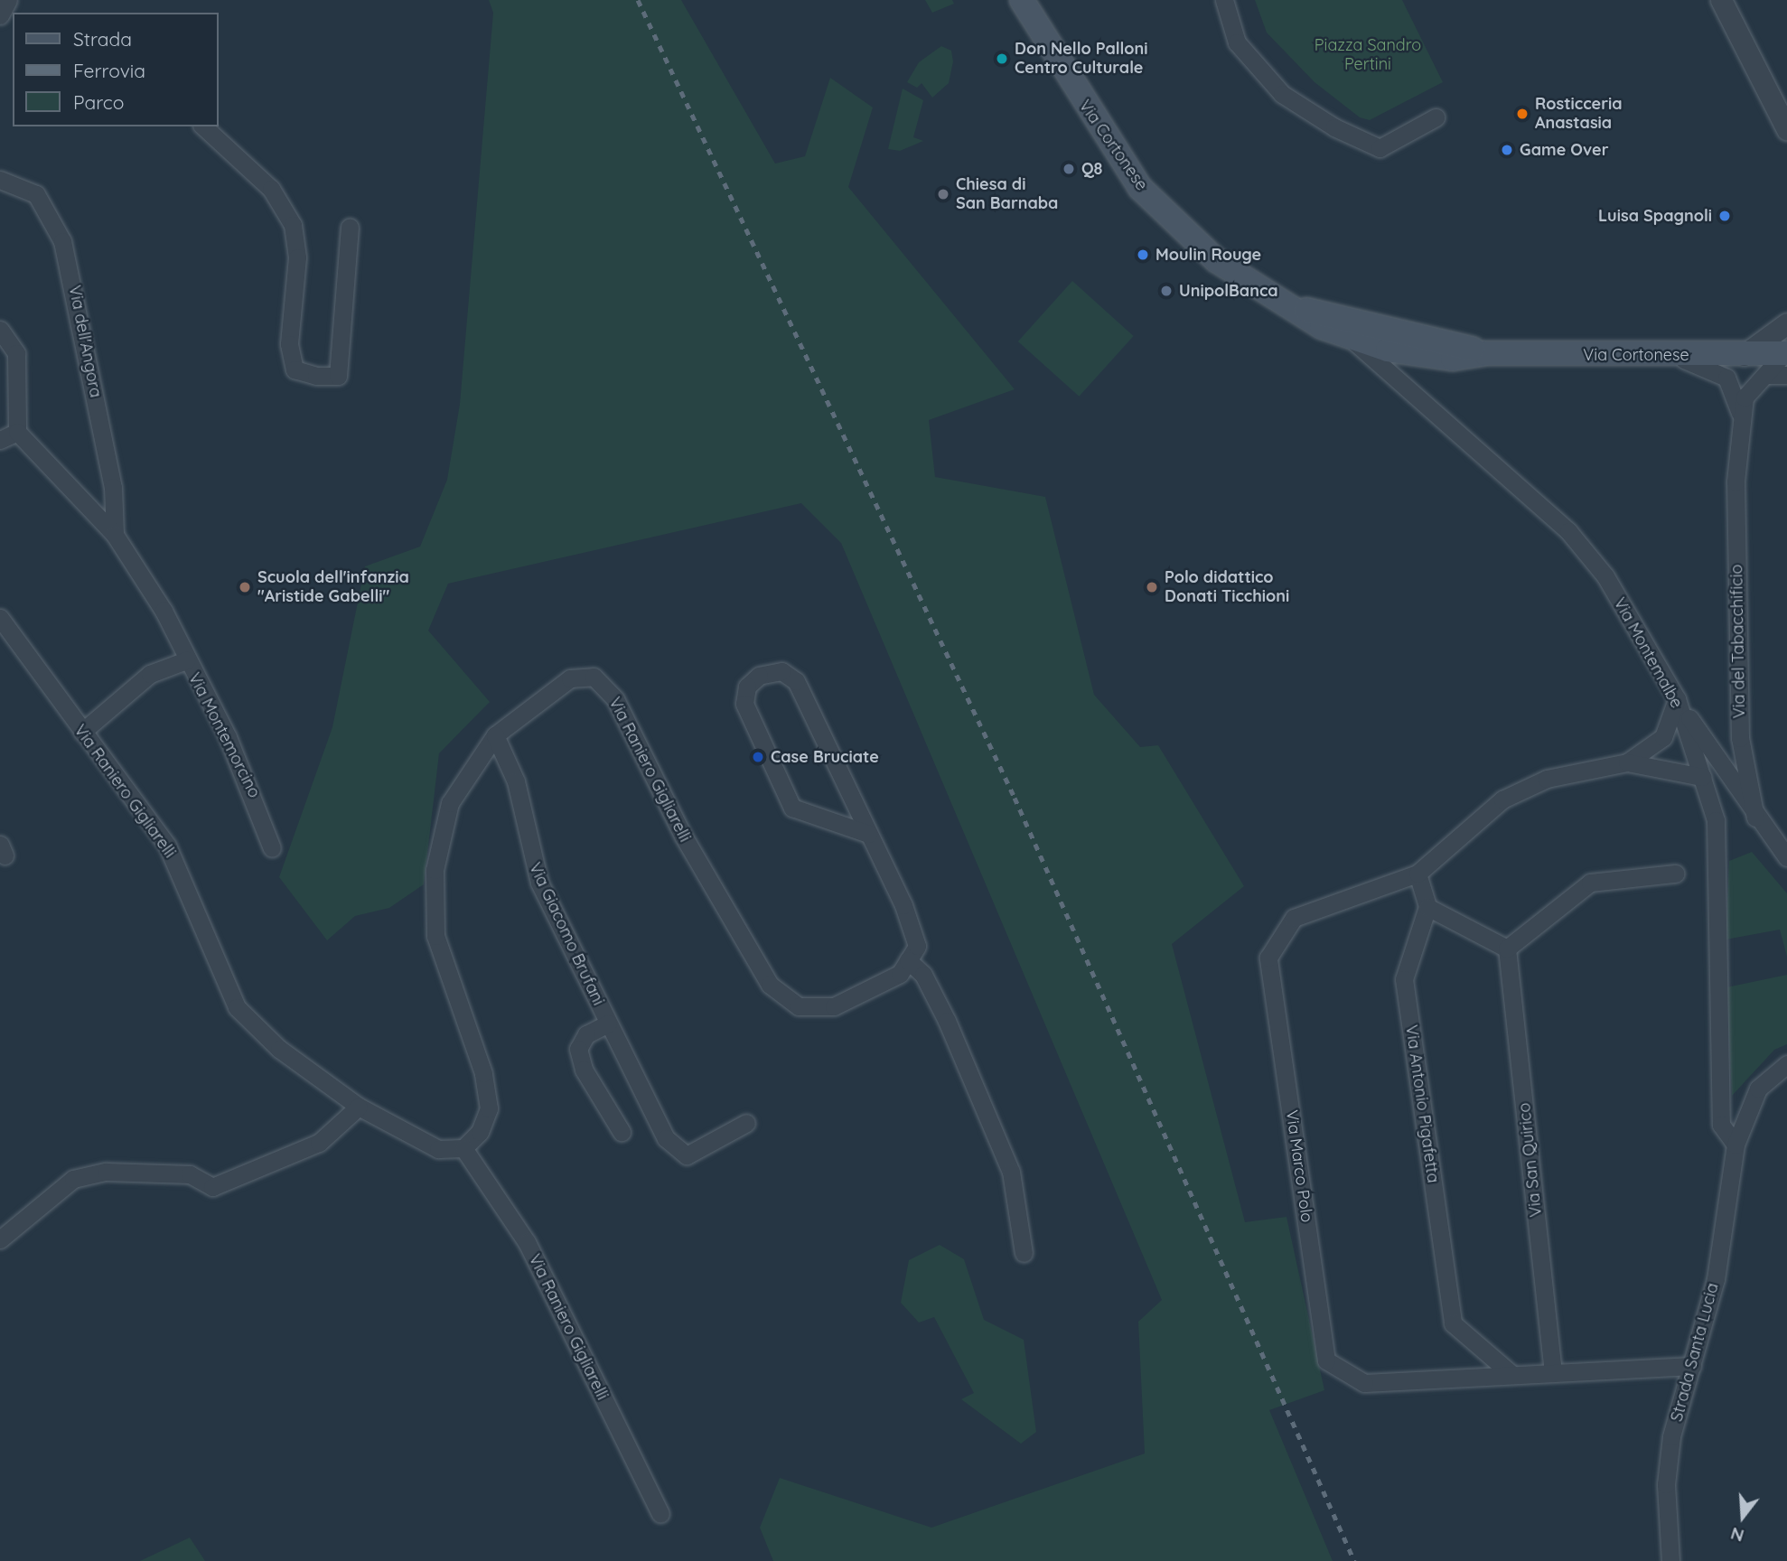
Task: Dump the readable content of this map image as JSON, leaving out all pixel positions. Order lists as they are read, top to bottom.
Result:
{
  "streets": {
    "main road": ["Via Cortonese"],
    "street": [
      "Via dell'Angora",
      "Via del Tabacchificio",
      "Via Montemalbe",
      "Via Montemorcino",
      "Via Raniero Gigliarelli",
      "Via Giacomo Brufani",
      "Via Antonio Pigafetta",
      "Via San Quirico",
      "Via Marco Polo",
      "Strada Santa Lucia"
    ]
  },
  "crossings": [
    ["Via Cortonese", "Via del Tabacchificio"],
    ["Via Cortonese", "Via Montemalbe"],
    ["Via dell'Angora", "Via Montemorcino"],
    ["Via Montemalbe", "Strada Santa Lucia"],
    ["Via Montemorcino", "Via Raniero Gigliarelli"],
    ["Via Raniero Gigliarelli", "Via Giacomo Brufani"],
    ["Via Antonio Pigafetta", "Via Marco Polo"]
  ],
  "parks": ["Piazza Sandro Pertini"],
  "places": [
    "Don Nello Palloni Centro Culturale",
    "Rosticceria Anastasia",
    "Game Over",
    "Q8",
    "Chiesa di San Barnaba",
    "Luisa Spagnoli",
    "Moulin Rouge",
    "UnipolBanca",
    "Scuola dell'infanzia \"Aristide Gabelli\"",
    "Polo didattico Donati Ticchioni",
    "Case Bruciate"
  ],
  "legend": ["Strada", "Ferrovia", "Parco"],
  "north": "bottom"
}
